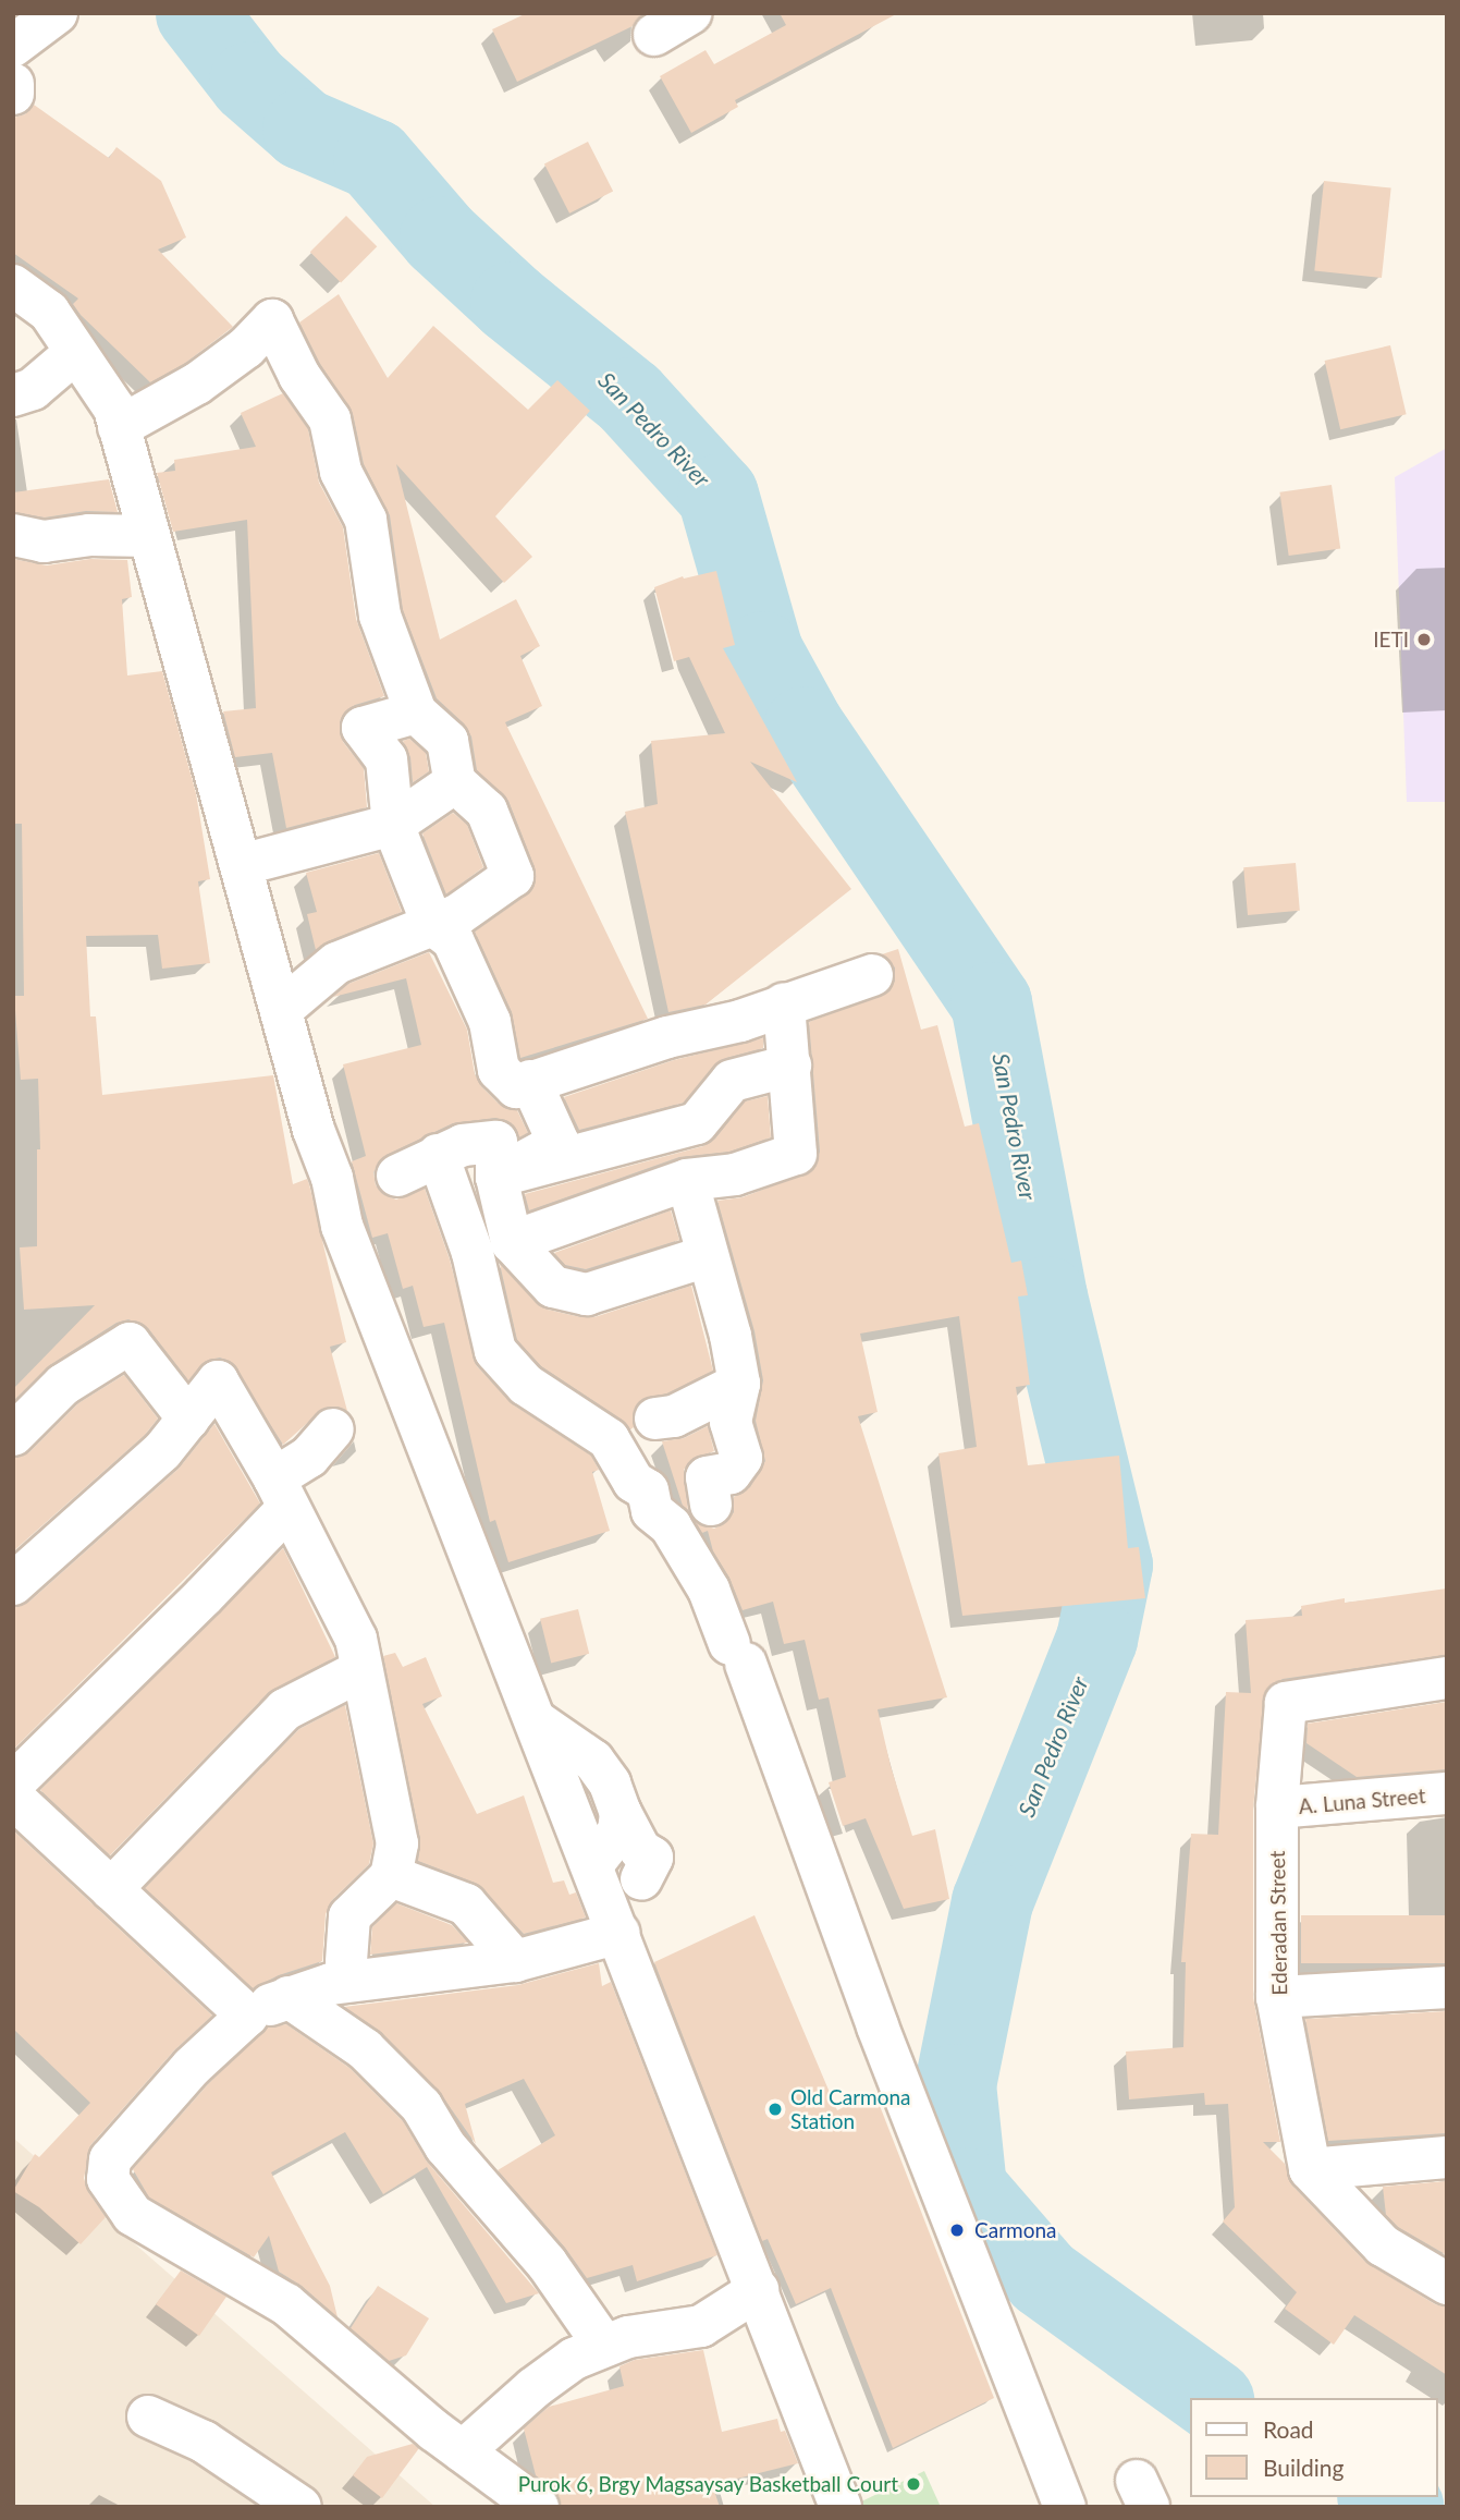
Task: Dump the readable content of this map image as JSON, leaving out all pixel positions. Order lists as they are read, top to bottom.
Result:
{
  "streets": {
    "street": ["A. Luna Street", "Ederadan Street"]
  },
  "crossings": [
    ["A. Luna Street", "Ederadan Street"]
  ],
  "water": ["San Pedro River"],
  "places": [
    "IETI",
    "Old Carmona Station",
    "Carmona",
    "Purok 6, Brgy Magsaysay Basketball Court"
  ],
  "legend": ["Road", "Building"]
}
